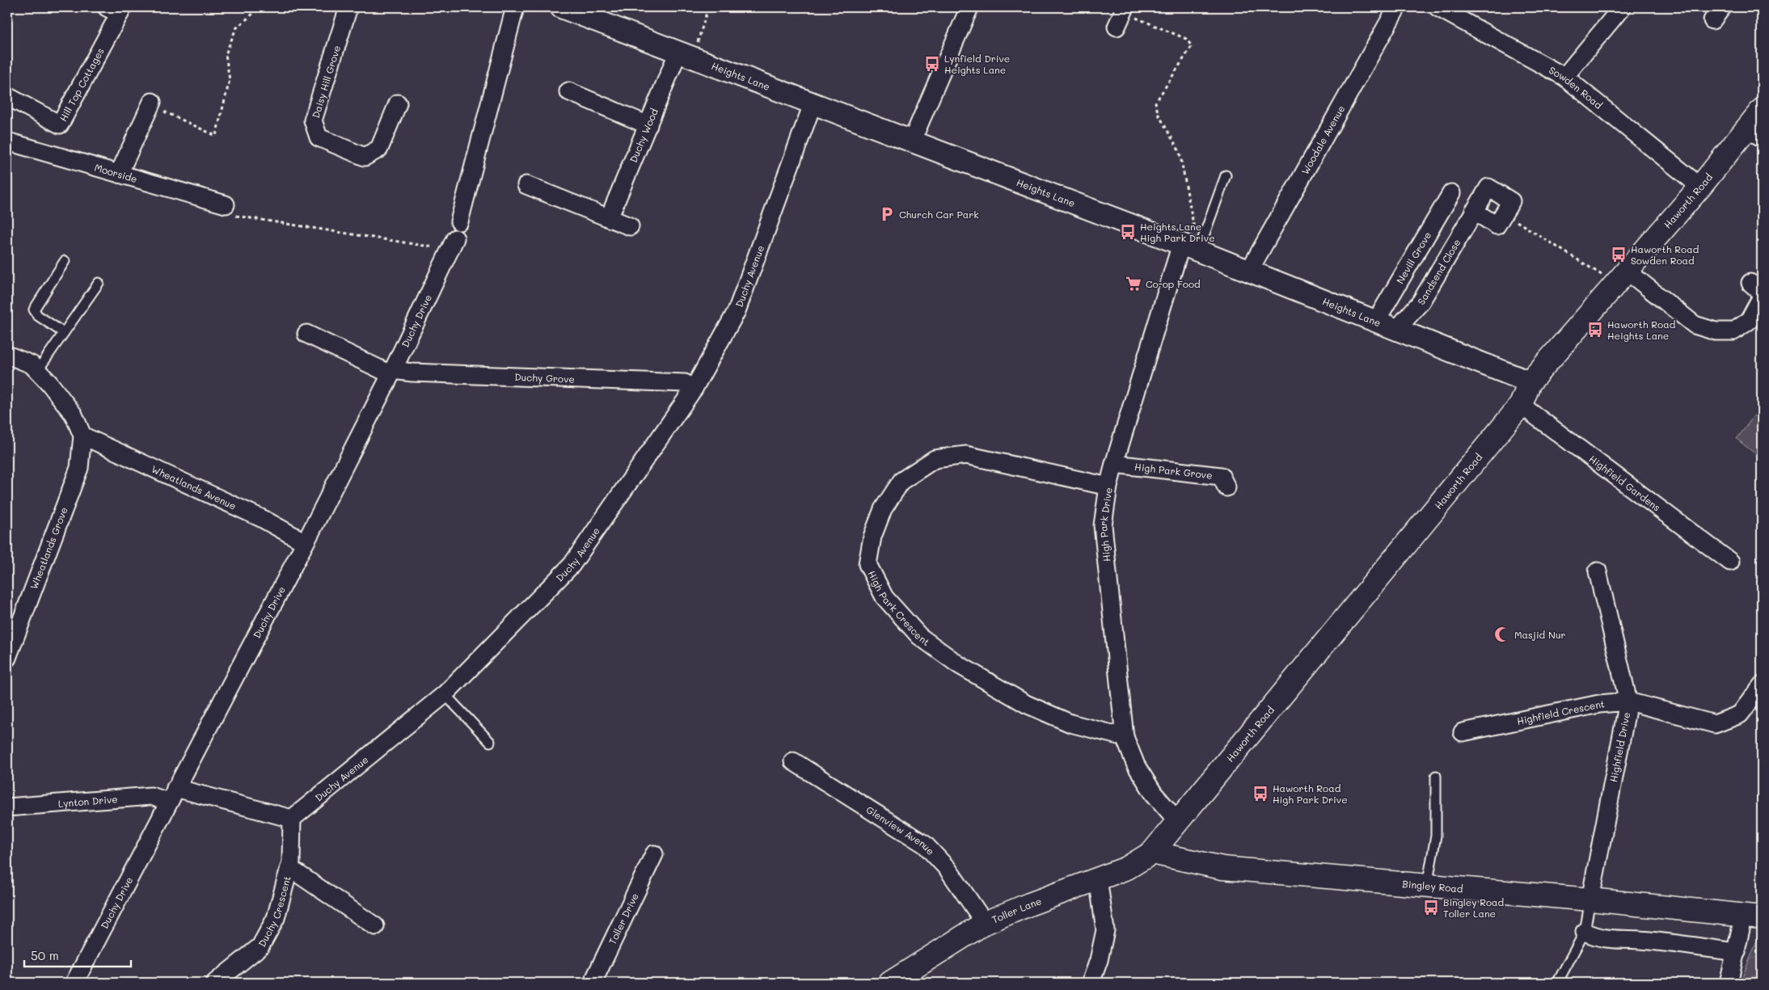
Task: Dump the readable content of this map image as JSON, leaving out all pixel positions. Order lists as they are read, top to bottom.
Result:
{
  "streets": {
    "main road": ["Haworth Road", "Bingley Road", "Toller Lane"],
    "street": [
      "Heights Lane",
      "Daisy Hill Grove",
      "Hill Top Cottages",
      "Sowden Road",
      "Duchy Wood",
      "Woodale Avenue",
      "Moorside",
      "Nevill Grove",
      "Sandsend Close",
      "Duchy Avenue",
      "Duchy Drive",
      "Duchy Grove",
      "High Park Grove",
      "Highfield Gardens",
      "Wheatlands Avenue",
      "High Park Drive",
      "Wheatlands Grove",
      "High Park Crescent",
      "Highfield Crescent",
      "Highfield Drive",
      "Lynton Drive",
      "Glenview Avenue",
      "Duchy Crescent",
      "Toller Drive"
    ]
  },
  "crossings": [
    ["Heights Lane", "Duchy Wood"],
    ["Heights Lane", "Woodale Avenue"],
    ["Heights Lane", "Haworth Road"],
    ["Heights Lane", "Nevill Grove"],
    ["Heights Lane", "Sandsend Close"],
    ["Heights Lane", "Duchy Avenue"],
    ["Heights Lane", "High Park Drive"],
    ["Sowden Road", "Haworth Road"],
    ["Haworth Road", "Highfield Gardens"],
    ["Haworth Road", "High Park Drive"],
    ["Haworth Road", "Bingley Road"],
    ["Haworth Road", "Toller Lane"],
    ["Duchy Avenue", "Duchy Grove"],
    ["Duchy Avenue", "Duchy Crescent"],
    ["Duchy Drive", "Duchy Grove"],
    ["Duchy Drive", "Wheatlands Avenue"],
    ["Duchy Drive", "Lynton Drive"],
    ["High Park Grove", "High Park Drive"],
    ["Wheatlands Avenue", "Wheatlands Grove"],
    ["High Park Drive", "High Park Crescent"],
    ["Highfield Crescent", "Highfield Drive"],
    ["Highfield Drive", "Bingley Road"],
    ["Glenview Avenue", "Toller Lane"],
    ["Bingley Road", "Toller Lane"]
  ],
  "places": {
    "bus stop": [
      "Lynfield Drive Heights Lane",
      "Heights Lane High Park Drive",
      "Haworth Road Sowden Road",
      "Haworth Road Heights Lane",
      "Haworth Road High Park Drive",
      "Bingley Road Toller Lane"
    ],
    "parking": ["Church Car Park"],
    "supermarket": ["Co-op Food"],
    "mosque": ["Masjid Nur"]
  },
  "scale_bar": "50 m"
}
